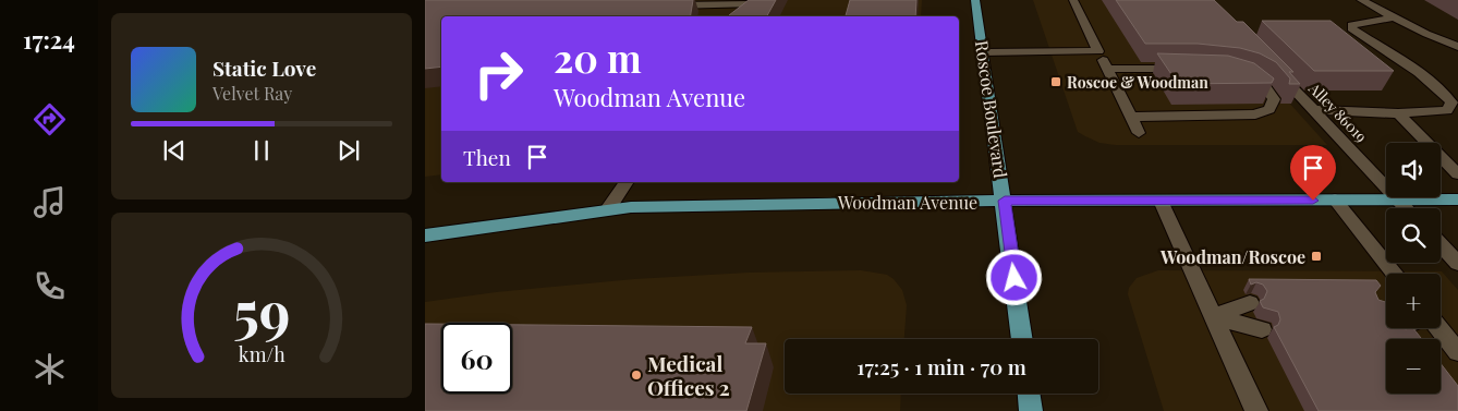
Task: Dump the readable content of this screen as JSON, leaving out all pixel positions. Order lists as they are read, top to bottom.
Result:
{
  "streets": {
    "main road": ["Roscoe Boulevard", "Woodman Avenue"],
    "street": ["Alley 86019"]
  },
  "crossings": [
    ["Roscoe Boulevard", "Woodman Avenue"],
    ["Alley 86019", "Woodman Avenue"]
  ],
  "places": {
    "transit": ["Roscoe & Woodman", "Woodman/Roscoe"],
    "other": ["Medical Offices 2"]
  },
  "page": {
    "tabs": "17:24",
    "turn": ["20 m", "Woodman Avenue"],
    "song": ["Static Love", "Velvet Ray"],
    "then": "Then",
    "map_buttons": ["+", "−"],
    "limit": "60",
    "trip": "17:25 · 1 min · 70 m",
    "gauge": ["59", "km/h"]
  }
}
